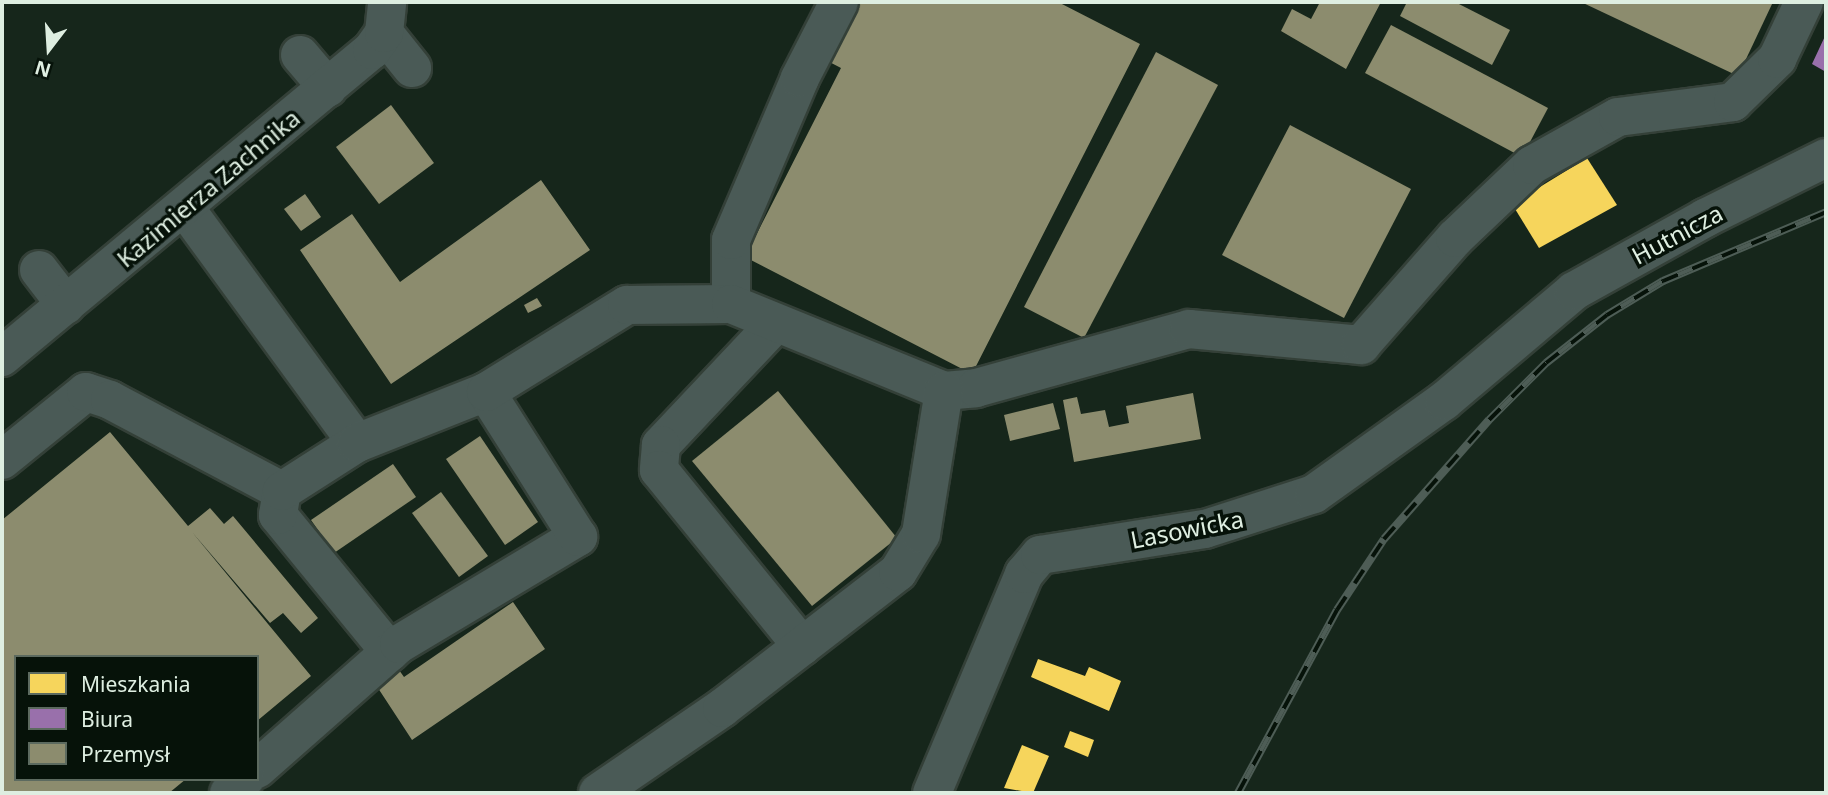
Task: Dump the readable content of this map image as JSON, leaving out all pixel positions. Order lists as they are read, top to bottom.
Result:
{
  "streets": {
    "street": ["Kazimierza Zachnika", "Hutnicza", "Lasowicka"]
  },
  "crossings": [
    ["Hutnicza", "Lasowicka"]
  ],
  "legend": ["Mieszkania", "Biura", "Przemysł"],
  "north": "bottom"
}
